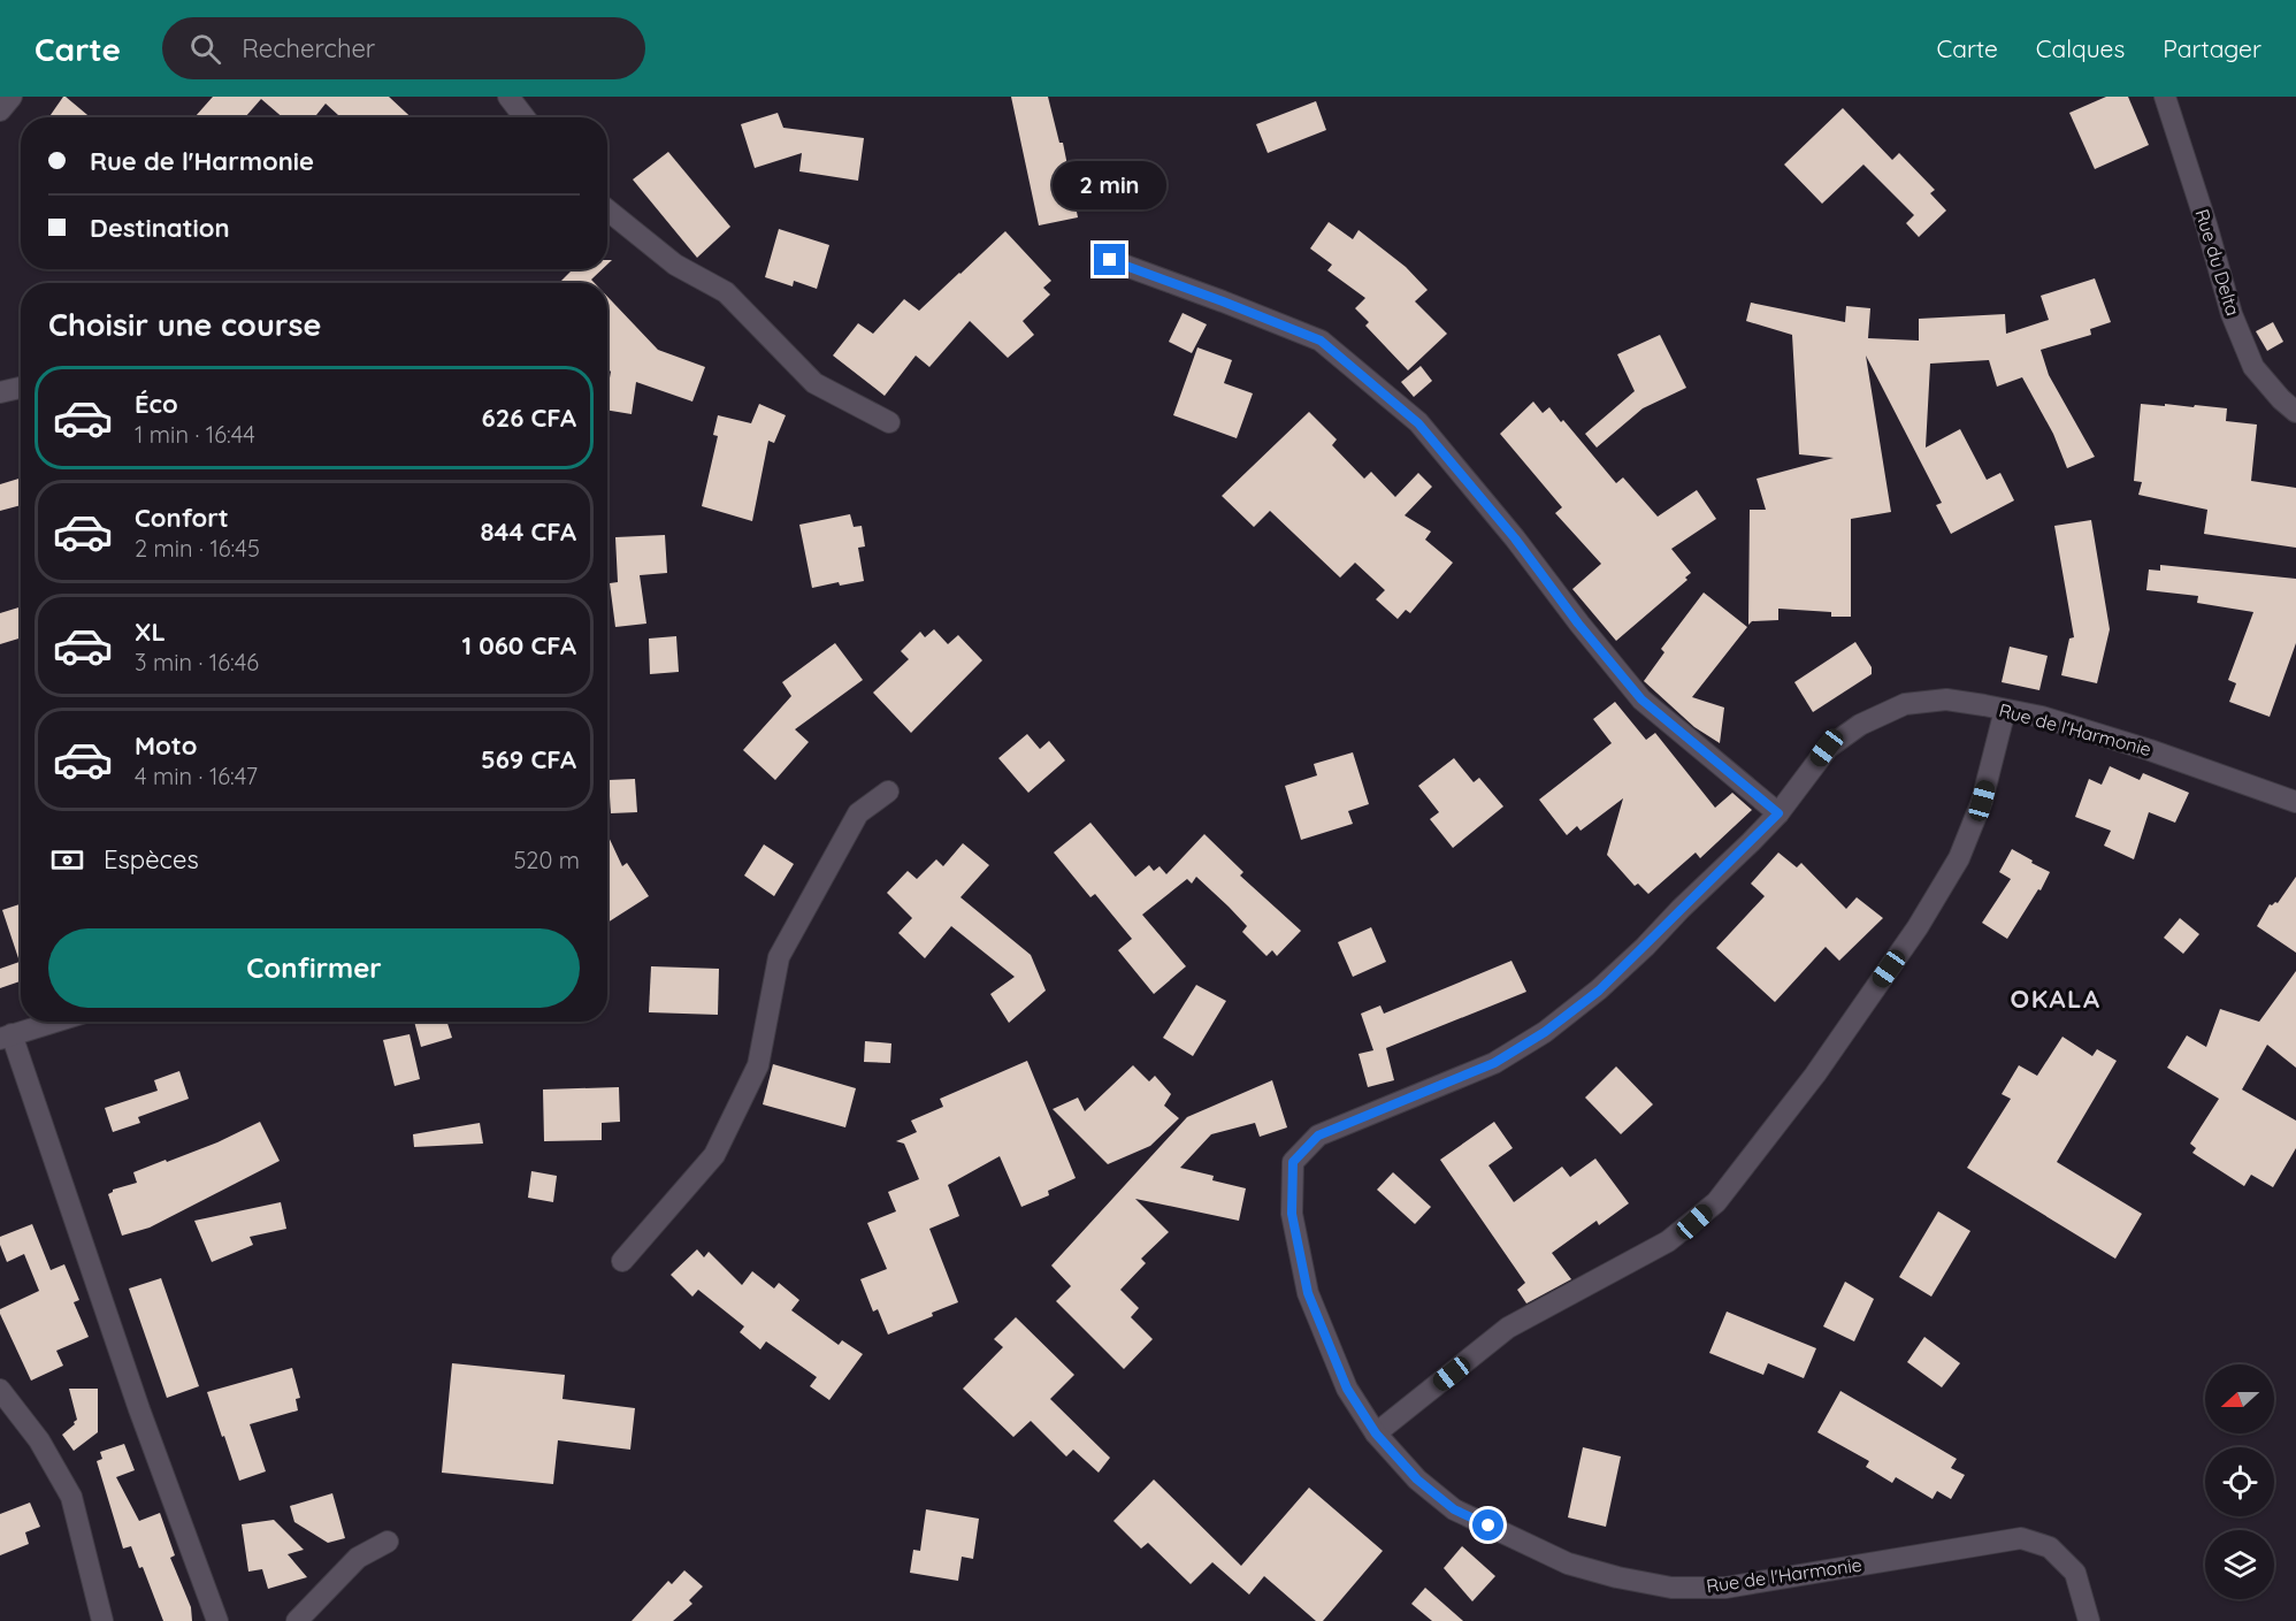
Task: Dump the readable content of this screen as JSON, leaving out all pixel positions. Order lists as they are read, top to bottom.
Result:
{
  "streets": {
    "street": ["Rue du Delta", "Rue de l'Harmonie"]
  },
  "districts": ["OKALA"],
  "north": "left",
  "page": {
    "header": "Carte",
    "search": "Rechercher",
    "nav": ["Carte", "Calques", "Partager"],
    "banner": ["Rue de l'Harmonie", "Destination"],
    "bubble": "2 min",
    "heading": "Choisir une course",
    "list": [
      {
        "name": "Éco",
        "note": "1 min · 16:44",
        "value": "626 CFA"
      },
      {
        "name": "Confort",
        "note": "2 min · 16:45",
        "value": "844 CFA"
      },
      {
        "name": "XL",
        "note": "3 min · 16:46",
        "value": "1 060 CFA"
      },
      {
        "name": "Moto",
        "note": "4 min · 16:47",
        "value": "569 CFA"
      }
    ],
    "pay": ["Espèces", "520 m"],
    "buttons": "Confirmer"
  }
}
